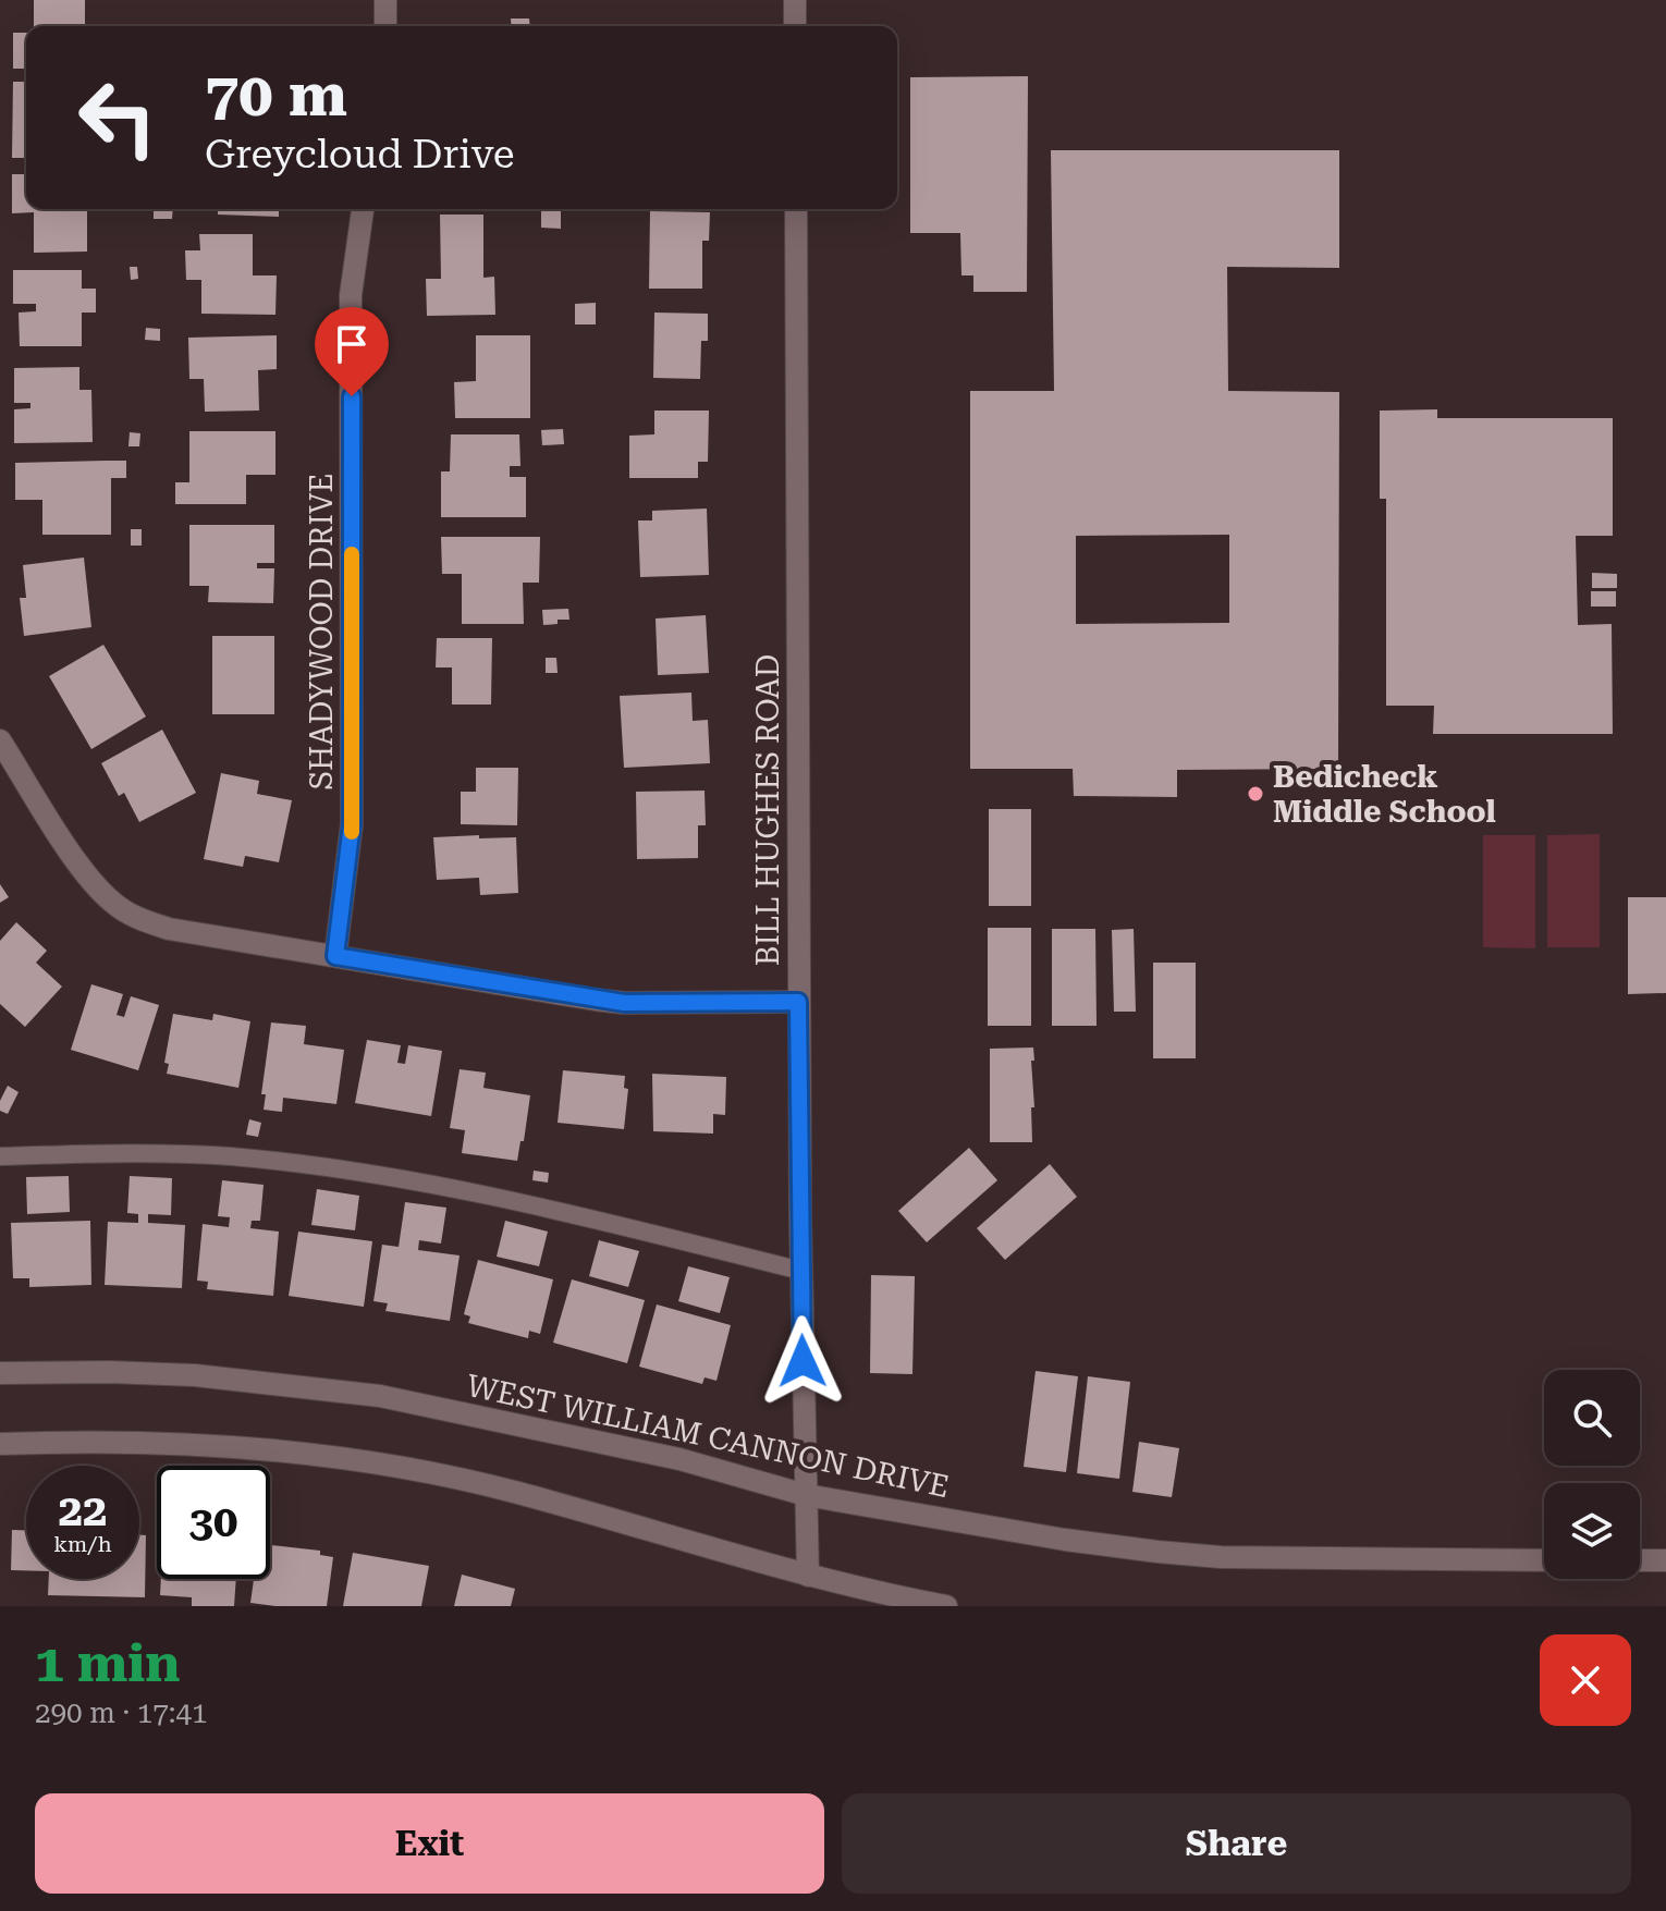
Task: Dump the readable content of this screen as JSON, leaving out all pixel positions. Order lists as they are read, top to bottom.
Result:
{
  "streets": {
    "street": ["SHADYWOOD DRIVE", "BILL HUGHES ROAD", "WEST WILLIAM CANNON DRIVE"]
  },
  "crossings": [
    ["BILL HUGHES ROAD", "WEST WILLIAM CANNON DRIVE"]
  ],
  "places": ["Bedicheck Middle School"],
  "page": {
    "turn": ["70 m", "Greycloud Drive"],
    "speed": "22 km/h",
    "limit": "30",
    "heading": ["1 min", "290 m · 17:41"],
    "buttons": ["Exit", "Share"]
  }
}
